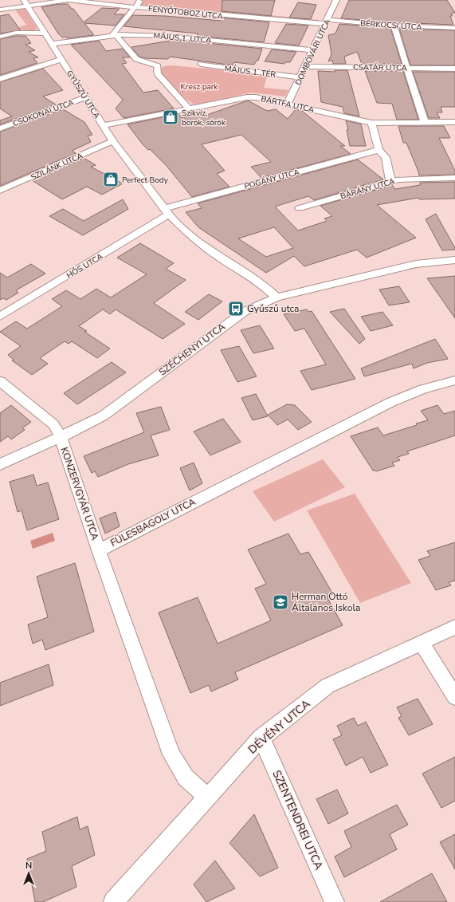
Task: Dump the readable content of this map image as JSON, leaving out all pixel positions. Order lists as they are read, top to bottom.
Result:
{
  "streets": {
    "street": [
      "FENYŐTOBOZ UTCA",
      "BÉRKOCSI UTCA",
      "MÁJUS 1. UTCA",
      "DOMBÓVÁRI UTCA",
      "CSATÁR UTCA",
      "MÁJUS 1. TÉR",
      "GYŰSZŰ UTCA",
      "BÁRTFA UTCA",
      "CSOKONAI UTCA",
      "SZILÁNK UTCA",
      "POGÁNY UTCA",
      "BÁRÁNY UTCA",
      "HŐS UTCA",
      "SZÉCHENYI UTCA",
      "KONZERVGYÁR UTCA",
      "FÜLESBAGOLY UTCA",
      "DÉVÉNY UTCA",
      "SZENTENDREI UTCA"
    ]
  },
  "crossings": [
    ["FENYŐTOBOZ UTCA", "BÉRKOCSI UTCA"],
    ["FENYŐTOBOZ UTCA", "DOMBÓVÁRI UTCA"],
    ["FENYŐTOBOZ UTCA", "GYŰSZŰ UTCA"],
    ["BÉRKOCSI UTCA", "DOMBÓVÁRI UTCA"],
    ["MÁJUS 1. UTCA", "DOMBÓVÁRI UTCA"],
    ["MÁJUS 1. UTCA", "GYŰSZŰ UTCA"],
    ["DOMBÓVÁRI UTCA", "CSATÁR UTCA"],
    ["DOMBÓVÁRI UTCA", "MÁJUS 1. TÉR"],
    ["DOMBÓVÁRI UTCA", "BÁRTFA UTCA"],
    ["GYŰSZŰ UTCA", "BÁRTFA UTCA"],
    ["GYŰSZŰ UTCA", "CSOKONAI UTCA"],
    ["GYŰSZŰ UTCA", "SZILÁNK UTCA"],
    ["GYŰSZŰ UTCA", "POGÁNY UTCA"],
    ["GYŰSZŰ UTCA", "HŐS UTCA"],
    ["GYŰSZŰ UTCA", "SZÉCHENYI UTCA"],
    ["POGÁNY UTCA", "HŐS UTCA"],
    ["SZÉCHENYI UTCA", "KONZERVGYÁR UTCA"],
    ["KONZERVGYÁR UTCA", "FÜLESBAGOLY UTCA"],
    ["FÜLESBAGOLY UTCA", "DÉVÉNY UTCA"],
    ["DÉVÉNY UTCA", "SZENTENDREI UTCA"]
  ],
  "parks": ["Kresz park"],
  "places": {
    "shop": ["Szikvíz, borok, sörök", "Perfect Body"],
    "bus stop": ["Gyűszű utca"],
    "school or university": ["Herman Ottó Általános Iskola"]
  },
  "north": "top"
}
